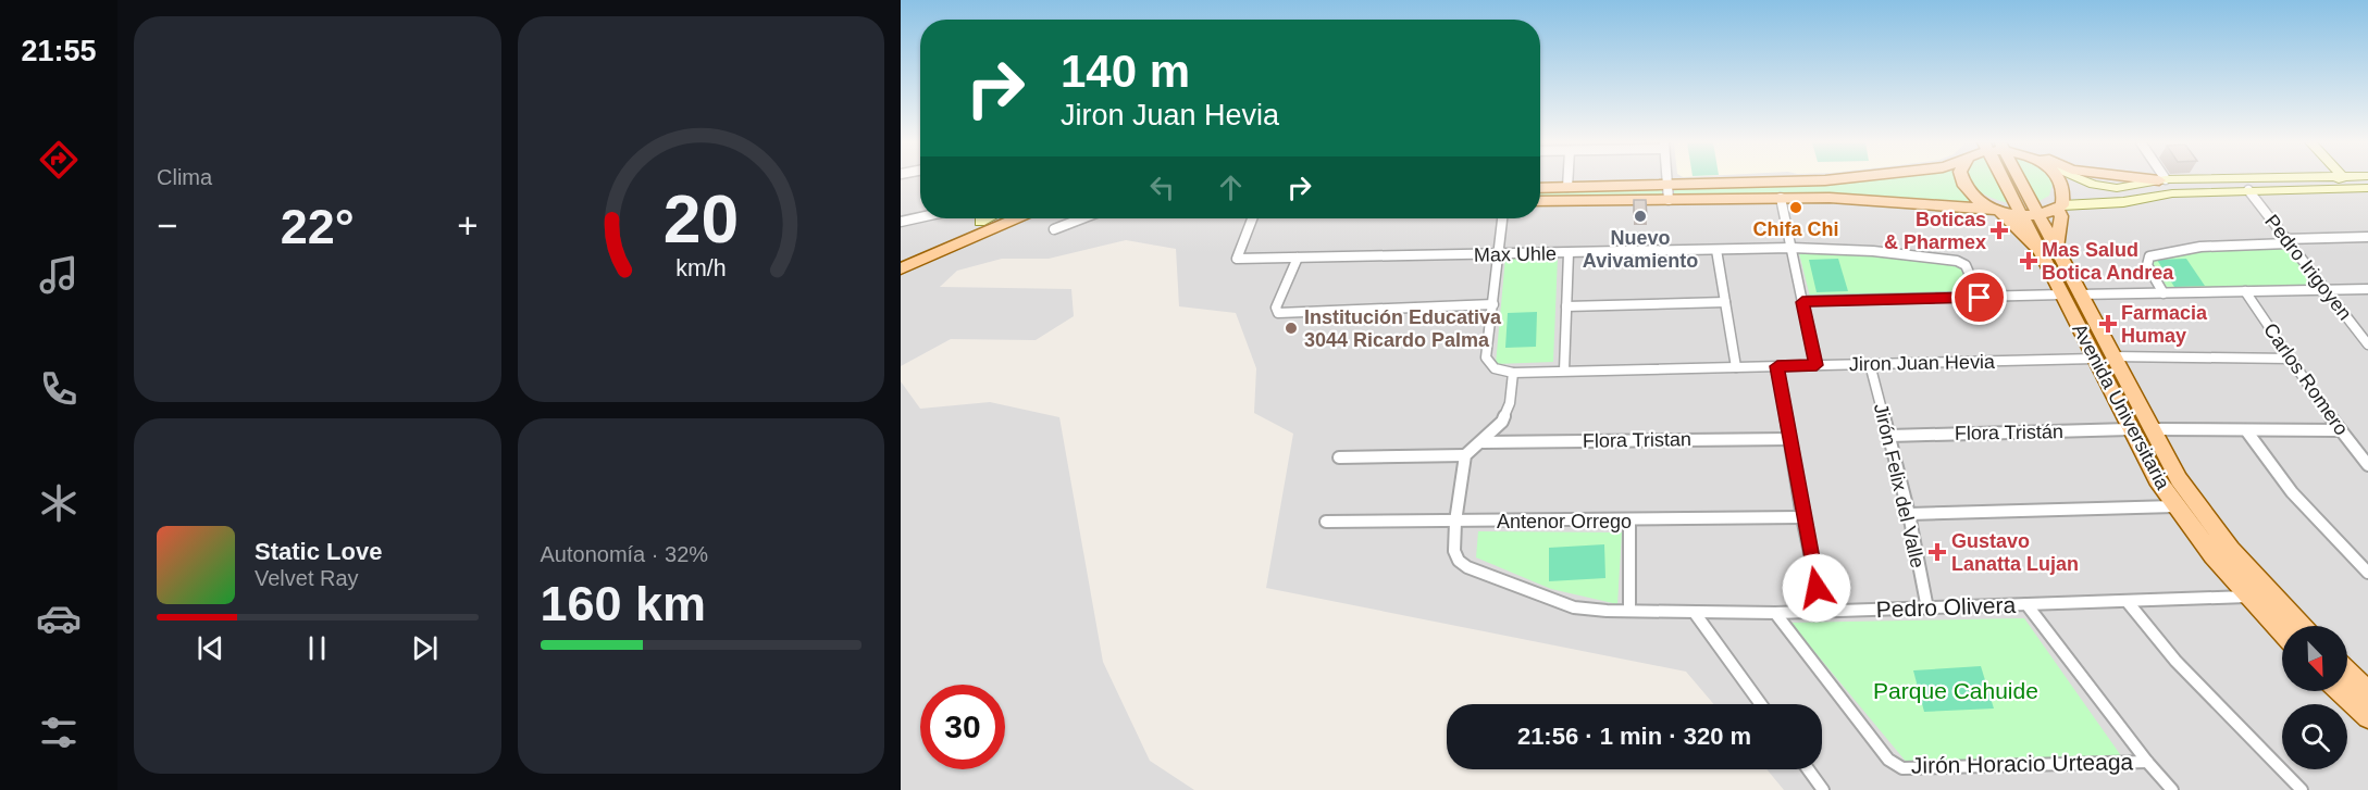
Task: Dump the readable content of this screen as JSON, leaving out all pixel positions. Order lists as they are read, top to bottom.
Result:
{
  "streets": {
    "main road": ["Avenida Universitaria"],
    "street": [
      "Max Uhle",
      "Pedro Irigoyen",
      "Jiron Juan Hevia",
      "Carlos Romero",
      "Flora Tristán",
      "Flora Tristan",
      "Jirón Felix del Valle",
      "Antenor Orrego",
      "Pedro Olivera",
      "Jirón Horacio Urteaga"
    ]
  },
  "crossings": [
    ["Jiron Juan Hevia", "Carlos Romero"],
    ["Jiron Juan Hevia", "Avenida Universitaria"],
    ["Jiron Juan Hevia", "Jirón Felix del Valle"],
    ["Avenida Universitaria", "Flora Tristán"],
    ["Avenida Universitaria", "Pedro Olivera"],
    ["Flora Tristán", "Jirón Felix del Valle"],
    ["Jirón Felix del Valle", "Pedro Olivera"],
    ["Antenor Orrego", "Pedro Olivera"],
    ["Pedro Olivera", "Jirón Horacio Urteaga"]
  ],
  "parks": ["Parque Cahuide"],
  "places": {
    "other": ["Chifa Chi", "Nuevo Avivamiento", "Institución Educativa 3044 Ricardo Palma"],
    "health": [
      "Boticas & Pharmex",
      "Mas Salud Botica Andrea",
      "Farmacia Humay",
      "Gustavo Lanatta Lujan"
    ]
  },
  "north": "bottom right",
  "page": {
    "tabs": "21:55",
    "tile": [
      "Clima",
      ["Autonomía · 32%", "160 km"]
    ],
    "turn": ["140 m", "Jiron Juan Hevia"],
    "heat": ["−", "22°", "+"],
    "song": ["Static Love", "Velvet Ray"],
    "limit": "30",
    "trip": "21:56 · 1 min · 320 m",
    "gauge": ["20", "km/h"]
  }
}
